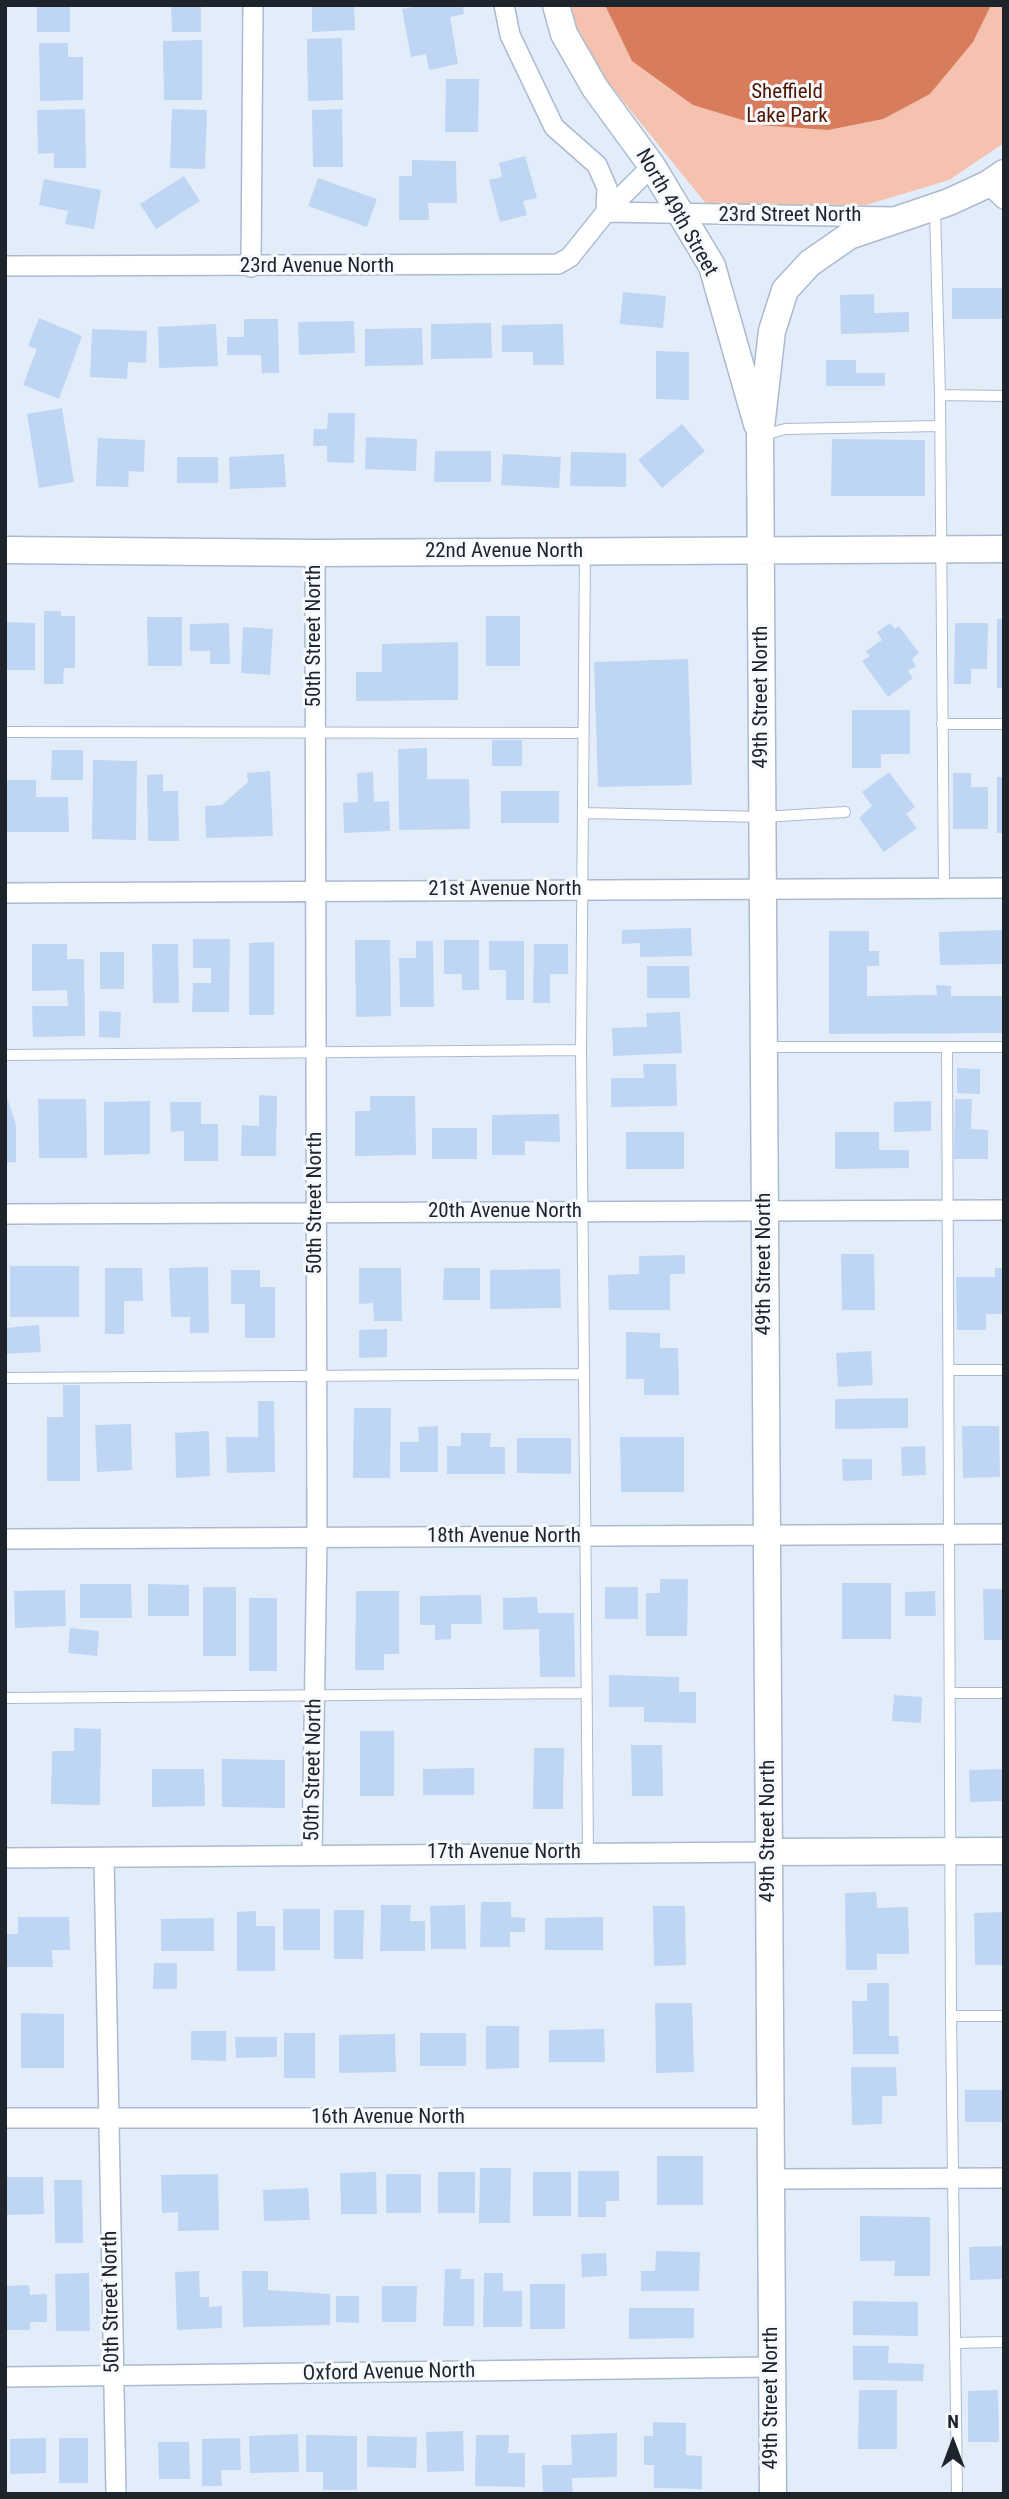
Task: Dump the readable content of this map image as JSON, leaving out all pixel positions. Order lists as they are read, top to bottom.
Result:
{
  "streets": {
    "main road": [
      "North 49th Street",
      "22nd Avenue North",
      "49th Street North",
      "17th Avenue North"
    ],
    "street": [
      "23rd Street North",
      "23rd Avenue North",
      "50th Street North",
      "21st Avenue North",
      "20th Avenue North",
      "18th Avenue North",
      "16th Avenue North",
      "Oxford Avenue North"
    ]
  },
  "crossings": [
    ["North 49th Street", "23rd Street North"],
    ["North 49th Street", "23rd Avenue North"],
    ["North 49th Street", "49th Street North"],
    ["23rd Street North", "49th Street North"],
    ["22nd Avenue North", "50th Street North"],
    ["22nd Avenue North", "49th Street North"],
    ["50th Street North", "21st Avenue North"],
    ["50th Street North", "20th Avenue North"],
    ["50th Street North", "18th Avenue North"],
    ["50th Street North", "17th Avenue North"],
    ["50th Street North", "16th Avenue North"],
    ["50th Street North", "Oxford Avenue North"],
    ["49th Street North", "21st Avenue North"],
    ["49th Street North", "20th Avenue North"],
    ["49th Street North", "18th Avenue North"],
    ["49th Street North", "17th Avenue North"],
    ["49th Street North", "16th Avenue North"],
    ["49th Street North", "Oxford Avenue North"]
  ],
  "parks": ["Sheffield Lake Park"],
  "north": "top"
}
